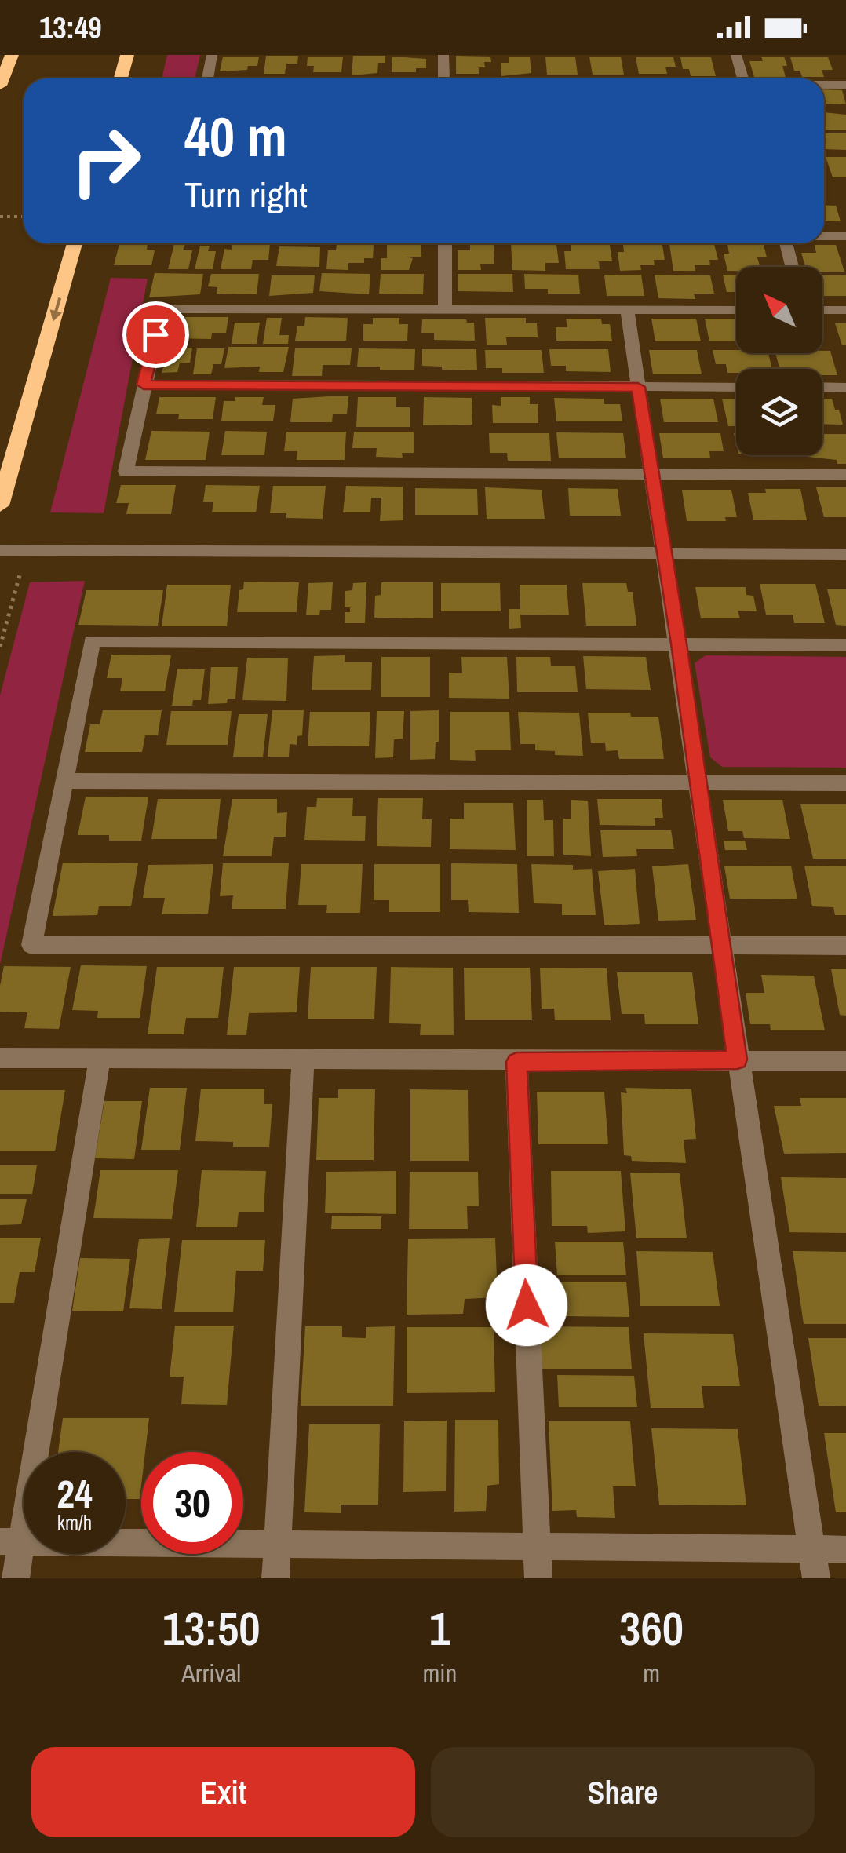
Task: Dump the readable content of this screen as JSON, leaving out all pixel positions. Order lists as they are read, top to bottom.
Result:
{
  "north": "top left",
  "page": {
    "status": "13:49",
    "turn": ["40 m", "Turn right"],
    "speed": "24 km/h",
    "limit": "30",
    "eta": [
      "13:50",
      "Arrival",
      "1",
      "min",
      "360",
      "m"
    ],
    "buttons": ["Exit", "Share"]
  }
}
